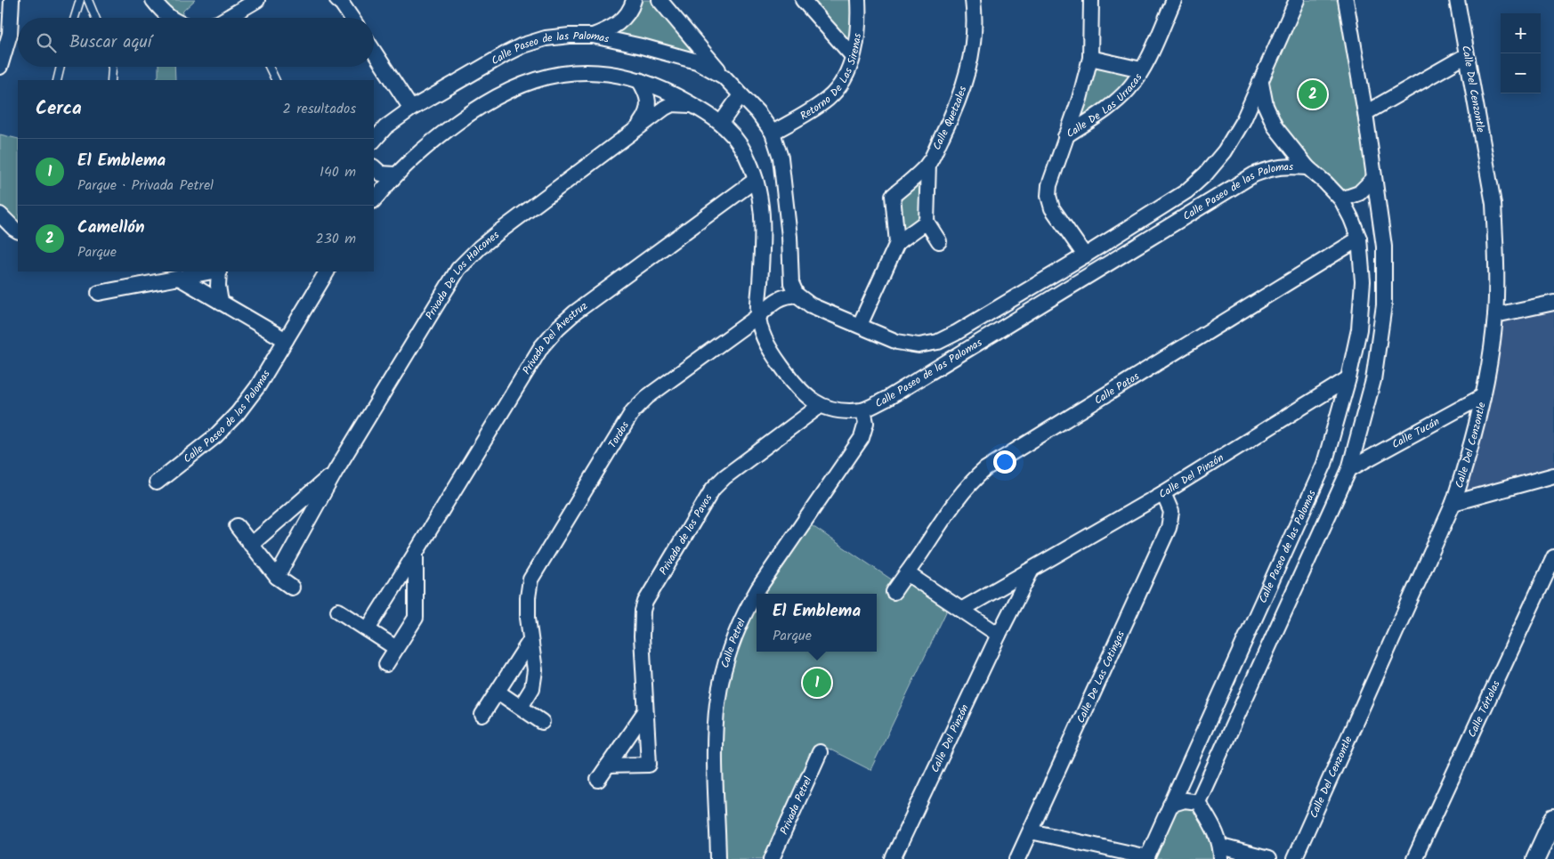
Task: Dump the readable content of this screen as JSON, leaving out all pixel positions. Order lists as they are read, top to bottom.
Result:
{
  "streets": {
    "street": [
      "Calle Paseo de las Palomas",
      "Retorno De Las Sirenas",
      "Calle Del Cenzontle",
      "Calle De Las Urracas",
      "Calle Quetzales",
      "Privada De Los Halcones",
      "Privada Del Avestruz",
      "Calle Patos",
      "Calle Tucán",
      "Tordos",
      "Calle Del Pinzón",
      "Privada de los Pavos",
      "Calle Petrel",
      "Calle De Las Cotingas",
      "Calle Tórtolas",
      "Privada Petrel"
    ]
  },
  "crossings": [
    ["Calle Paseo de las Palomas", "Retorno De Las Sirenas"],
    ["Calle Paseo de las Palomas", "Calle De Las Urracas"],
    ["Calle Paseo de las Palomas", "Privada De Los Halcones"],
    ["Calle Paseo de las Palomas", "Privada Del Avestruz"],
    ["Calle Paseo de las Palomas", "Calle Patos"],
    ["Calle Paseo de las Palomas", "Tordos"],
    ["Calle Paseo de las Palomas", "Calle Del Pinzón"],
    ["Calle Paseo de las Palomas", "Privada de los Pavos"],
    ["Calle Paseo de las Palomas", "Calle Petrel"],
    ["Calle Del Cenzontle", "Calle Tucán"],
    ["Calle Del Pinzón", "Calle De Las Cotingas"]
  ],
  "page": {
    "map_buttons": ["+", "−"],
    "search": "Buscar aquí",
    "pins": ["2", "1"],
    "heading": ["Cerca", "2 resultados"],
    "list": [
      {
        "mark": "1",
        "name": "El Emblema",
        "note": "Parque · Privada Petrel",
        "value": "140 m"
      },
      {
        "mark": "2",
        "name": "Camellón",
        "note": "Parque",
        "value": "230 m"
      }
    ],
    "popup": ["El Emblema", "Parque"]
  }
}
